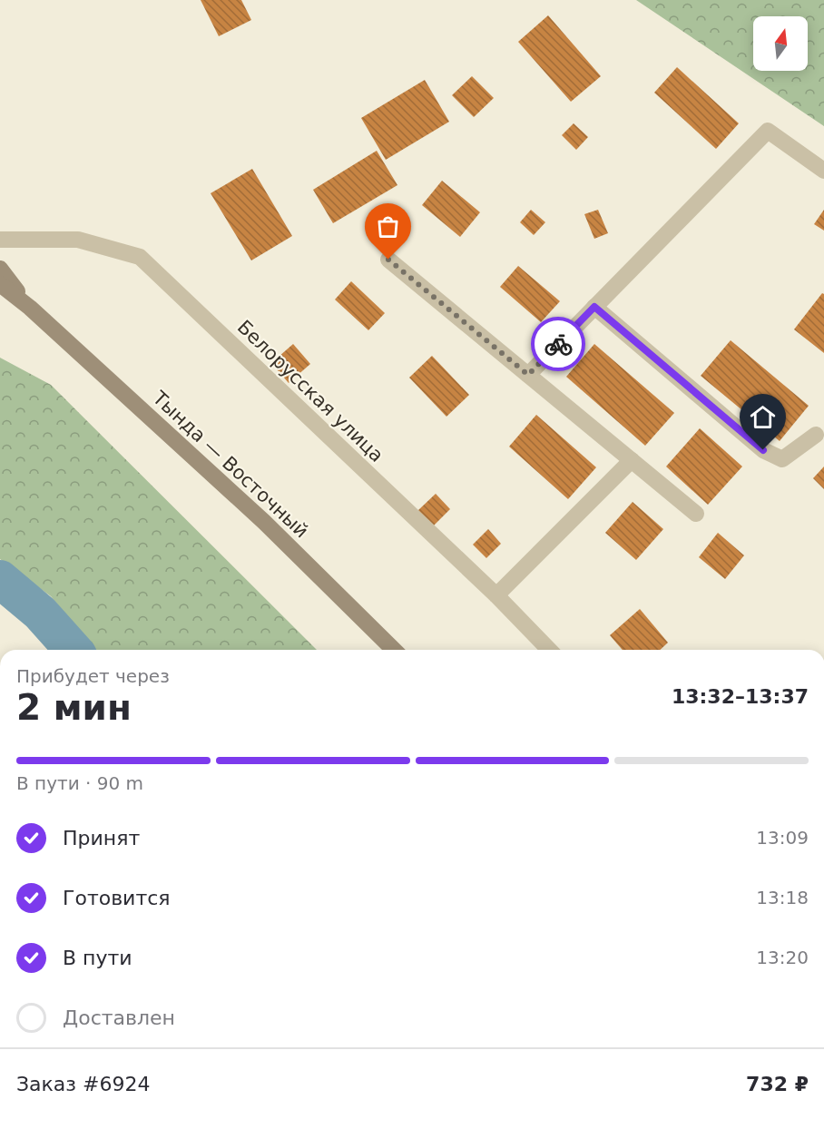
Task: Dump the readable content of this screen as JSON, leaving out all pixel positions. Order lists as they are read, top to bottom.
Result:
{
  "streets": {
    "street": ["Белорусская улица", "Тында — Восточный"]
  },
  "north": "top",
  "page": {
    "heading": ["2 мин", "Прибудет через", "13:32–13:37"],
    "panel": ["Заказ #6924", "732 ₽"],
    "bar": "В пути · 90 m",
    "list": [
      ["Принят", "13:09"],
      ["Готовится", "13:18"],
      ["В пути", "13:20"],
      "Доставлен"
    ]
  }
}
